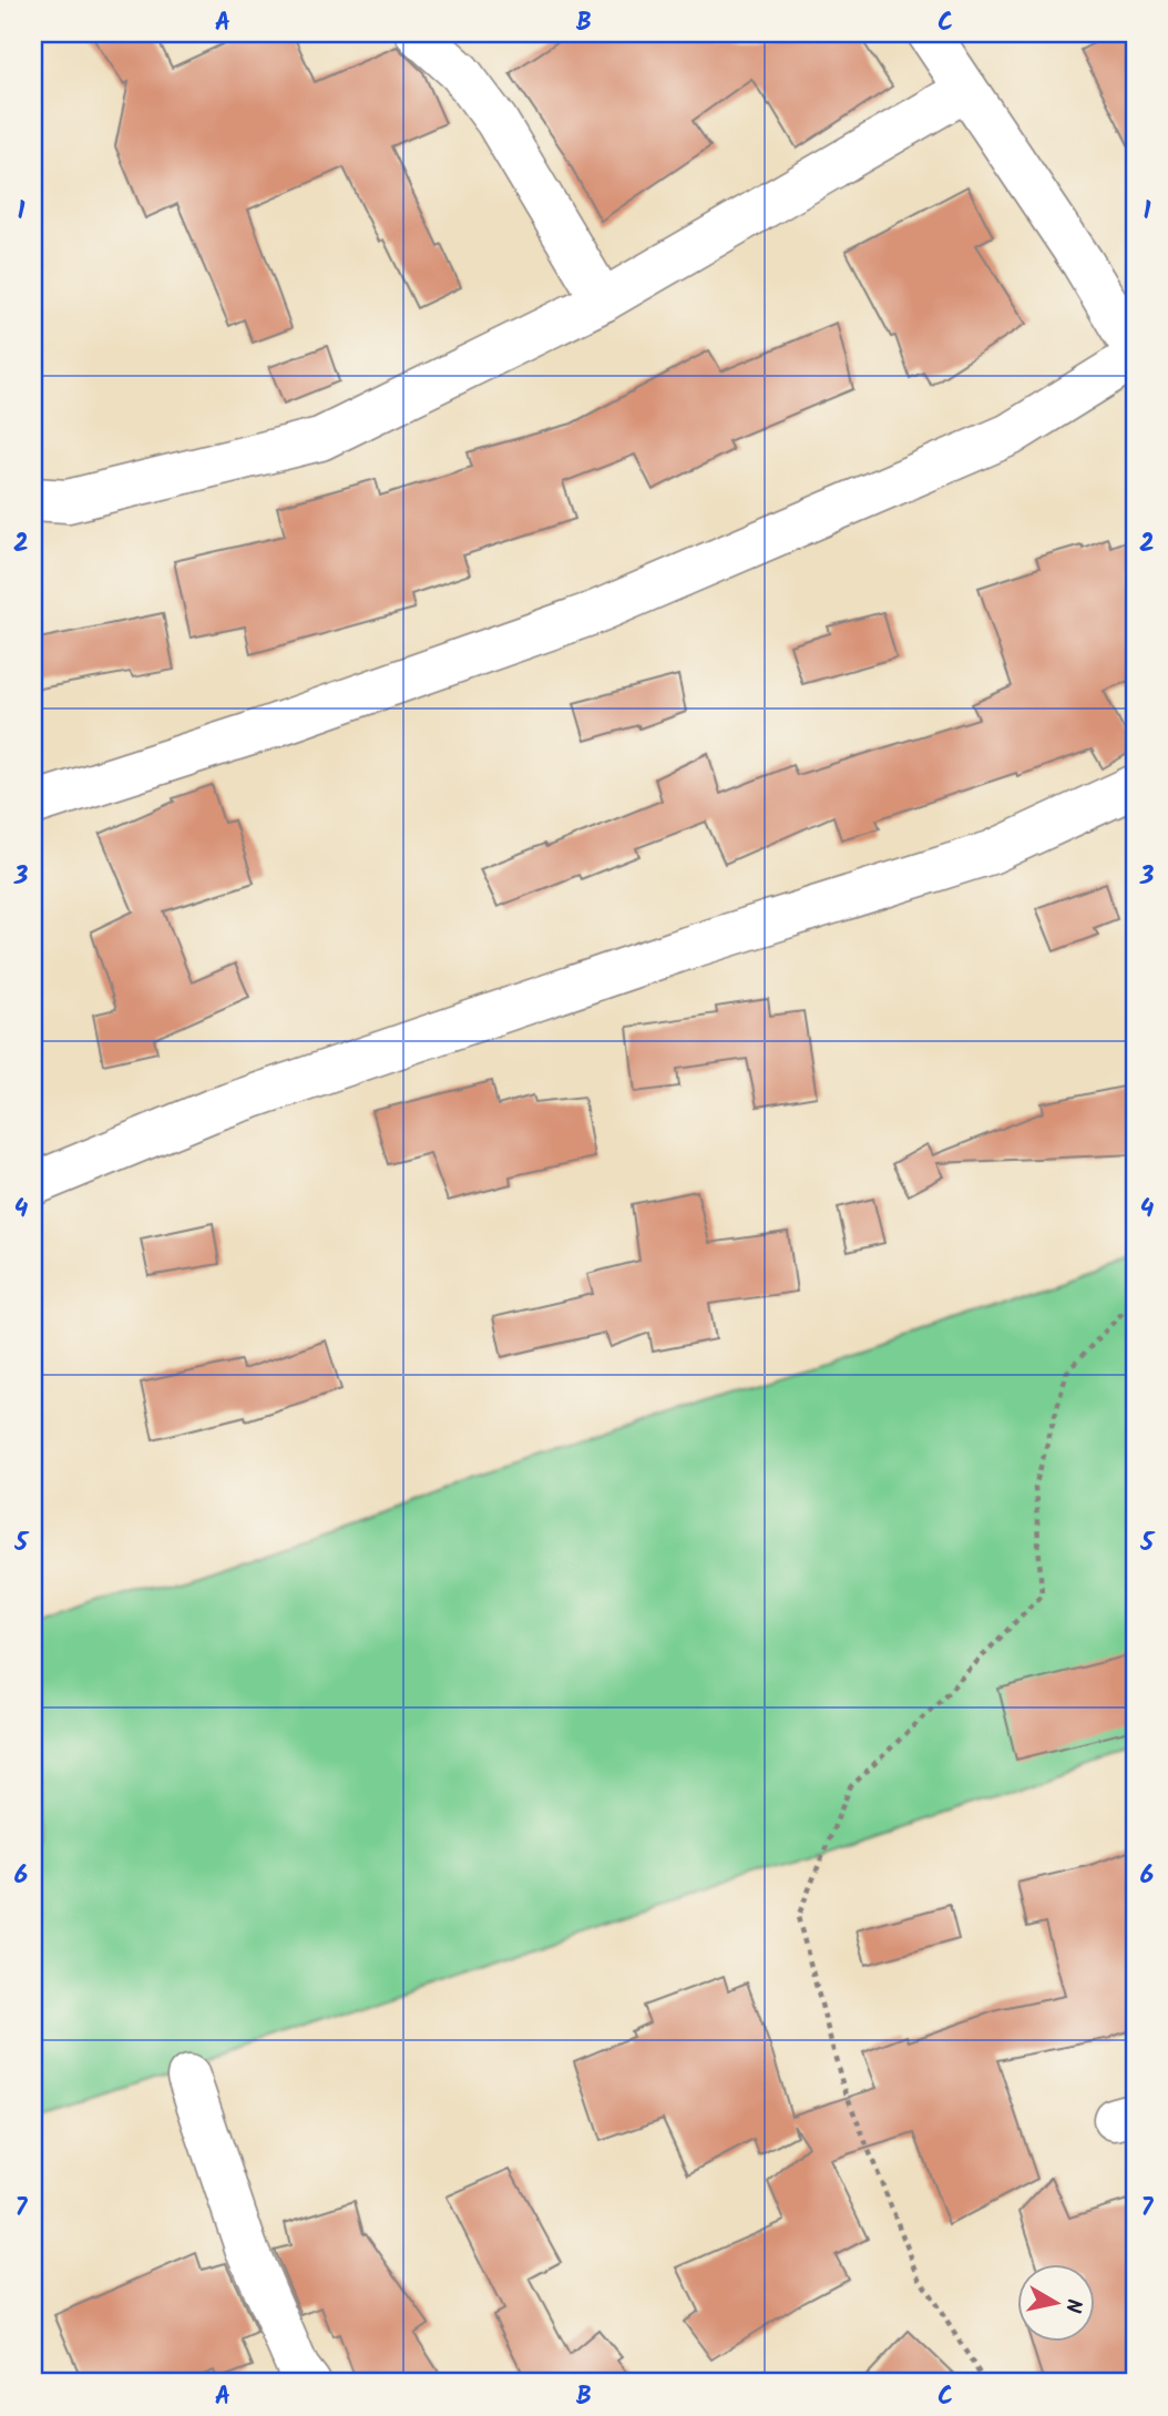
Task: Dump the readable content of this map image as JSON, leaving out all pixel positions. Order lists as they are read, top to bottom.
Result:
{
  "north": "right",
  "grid": {
    "columns": ["A", "B", "C"],
    "rows": [
      "1",
      "2",
      "3",
      "4",
      "5",
      "6",
      "7"
    ]
  }
}
